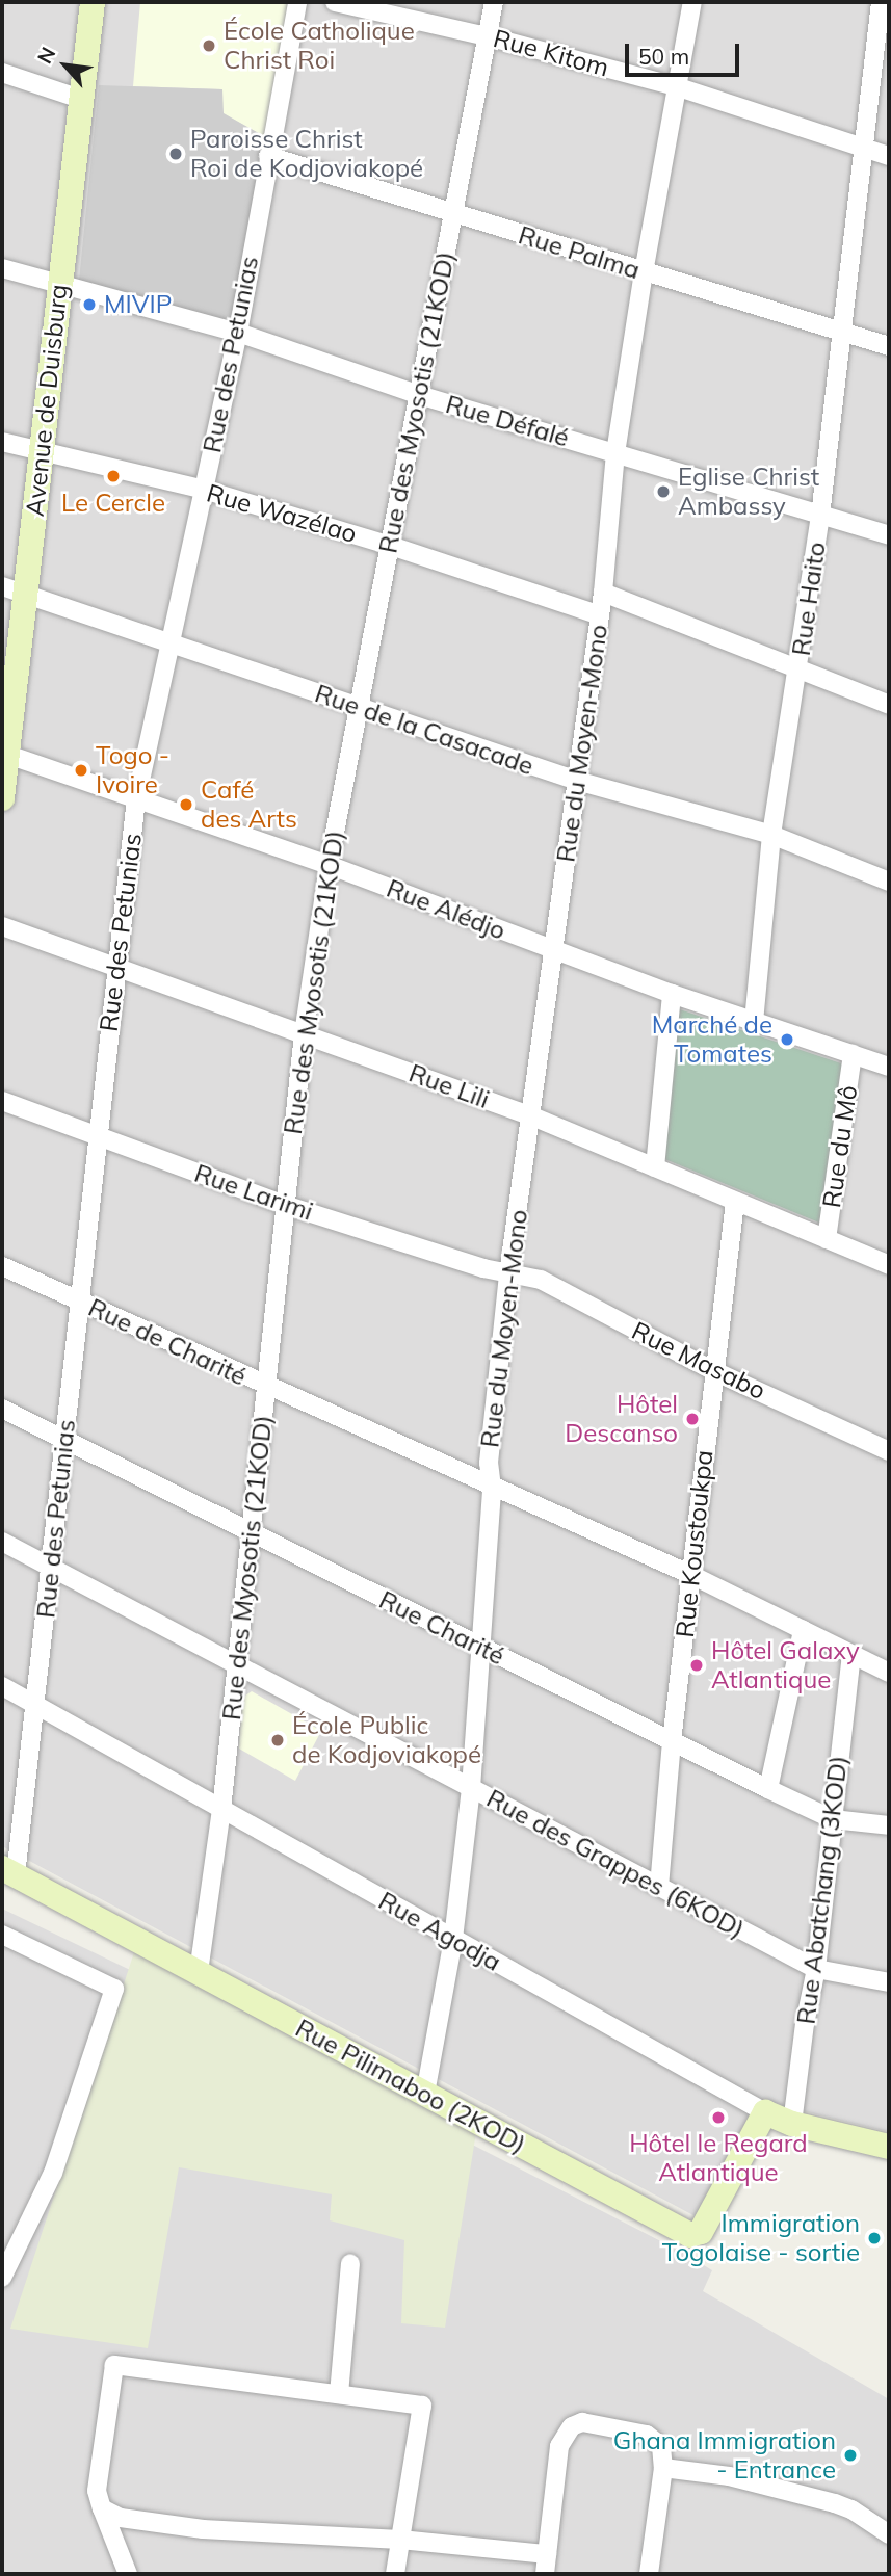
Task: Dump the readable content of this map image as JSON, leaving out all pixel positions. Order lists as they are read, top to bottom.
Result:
{
  "streets": {
    "street": [
      "Rue Kitom",
      "Rue Palma",
      "Rue des Petunias",
      "Avenue de Duisburg",
      "Rue des Myosotis (21KOD)",
      "Rue Défalé",
      "Rue Wazélao",
      "Rue Haito",
      "Rue de la Casacade",
      "Rue du Moyen-Mono",
      "Rue Alédjo",
      "Rue Lili",
      "Rue du Mô",
      "Rue Larimi",
      "Rue de Charité",
      "Rue Masabo",
      "Rue Koustoukpa",
      "Rue Charité",
      "Rue des Grappes (6KOD)",
      "Rue Abatchang (3KOD)",
      "Rue Agodja",
      "Rue Pilimaboo (2KOD)"
    ]
  },
  "crossings": [
    ["Rue Kitom", "Rue des Myosotis (21KOD)"],
    ["Rue Kitom", "Rue Haito"],
    ["Rue Kitom", "Rue du Moyen-Mono"],
    ["Rue Palma", "Rue des Petunias"],
    ["Rue Palma", "Rue des Myosotis (21KOD)"],
    ["Rue Palma", "Rue Haito"],
    ["Rue Palma", "Rue du Moyen-Mono"],
    ["Rue des Petunias", "Rue Défalé"],
    ["Rue des Petunias", "Rue Wazélao"],
    ["Rue des Petunias", "Rue de la Casacade"],
    ["Rue des Petunias", "Rue Alédjo"],
    ["Rue des Petunias", "Rue Lili"],
    ["Rue des Petunias", "Rue Larimi"],
    ["Rue des Petunias", "Rue de Charité"],
    ["Rue des Petunias", "Rue Charité"],
    ["Rue des Petunias", "Rue des Grappes (6KOD)"],
    ["Rue des Petunias", "Rue Agodja"],
    ["Rue des Petunias", "Rue Pilimaboo (2KOD)"],
    ["Avenue de Duisburg", "Rue Défalé"],
    ["Avenue de Duisburg", "Rue Wazélao"],
    ["Avenue de Duisburg", "Rue de la Casacade"],
    ["Avenue de Duisburg", "Rue Alédjo"],
    ["Rue des Myosotis (21KOD)", "Rue Défalé"],
    ["Rue des Myosotis (21KOD)", "Rue Wazélao"],
    ["Rue des Myosotis (21KOD)", "Rue de la Casacade"],
    ["Rue des Myosotis (21KOD)", "Rue Alédjo"],
    ["Rue des Myosotis (21KOD)", "Rue Lili"],
    ["Rue des Myosotis (21KOD)", "Rue Larimi"],
    ["Rue des Myosotis (21KOD)", "Rue de Charité"],
    ["Rue des Myosotis (21KOD)", "Rue Charité"],
    ["Rue des Myosotis (21KOD)", "Rue des Grappes (6KOD)"],
    ["Rue des Myosotis (21KOD)", "Rue Agodja"],
    ["Rue des Myosotis (21KOD)", "Rue Pilimaboo (2KOD)"],
    ["Rue Défalé", "Rue Haito"],
    ["Rue Défalé", "Rue du Moyen-Mono"],
    ["Rue Wazélao", "Rue du Moyen-Mono"],
    ["Rue Haito", "Rue de la Casacade"],
    ["Rue Haito", "Rue Alédjo"],
    ["Rue de la Casacade", "Rue du Moyen-Mono"],
    ["Rue du Moyen-Mono", "Rue Alédjo"],
    ["Rue du Moyen-Mono", "Rue Lili"],
    ["Rue du Moyen-Mono", "Rue Larimi"],
    ["Rue du Moyen-Mono", "Rue de Charité"],
    ["Rue du Moyen-Mono", "Rue Masabo"],
    ["Rue du Moyen-Mono", "Rue Charité"],
    ["Rue du Moyen-Mono", "Rue des Grappes (6KOD)"],
    ["Rue du Moyen-Mono", "Rue Agodja"],
    ["Rue du Moyen-Mono", "Rue Pilimaboo (2KOD)"],
    ["Rue Alédjo", "Rue du Mô"],
    ["Rue Lili", "Rue du Mô"],
    ["Rue Lili", "Rue Koustoukpa"],
    ["Rue Larimi", "Rue Masabo"],
    ["Rue de Charité", "Rue Koustoukpa"],
    ["Rue de Charité", "Rue Abatchang (3KOD)"],
    ["Rue Masabo", "Rue Koustoukpa"],
    ["Rue Koustoukpa", "Rue Charité"],
    ["Rue Koustoukpa", "Rue des Grappes (6KOD)"],
    ["Rue Charité", "Rue Abatchang (3KOD)"],
    ["Rue des Grappes (6KOD)", "Rue Abatchang (3KOD)"],
    ["Rue Abatchang (3KOD)", "Rue Agodja"],
    ["Rue Agodja", "Rue Pilimaboo (2KOD)"]
  ],
  "places": [
    "École Catholique Christ Roi",
    "Paroisse Christ Roi de Kodjoviakopé",
    "MIVIP",
    "Le Cercle",
    "Eglise Christ Ambassy",
    "Togo - Ivoire",
    "Café des Arts",
    "Marché de Tomates",
    "Hôtel Descanso",
    "Hôtel Galaxy Atlantique",
    "École Public de Kodjoviakopé",
    "Hôtel le Regard Atlantique",
    "Immigration Togolaise - sortie",
    "Ghana Immigration - Entrance"
  ],
  "scale_bar": "50 m",
  "north": "top left"
}
